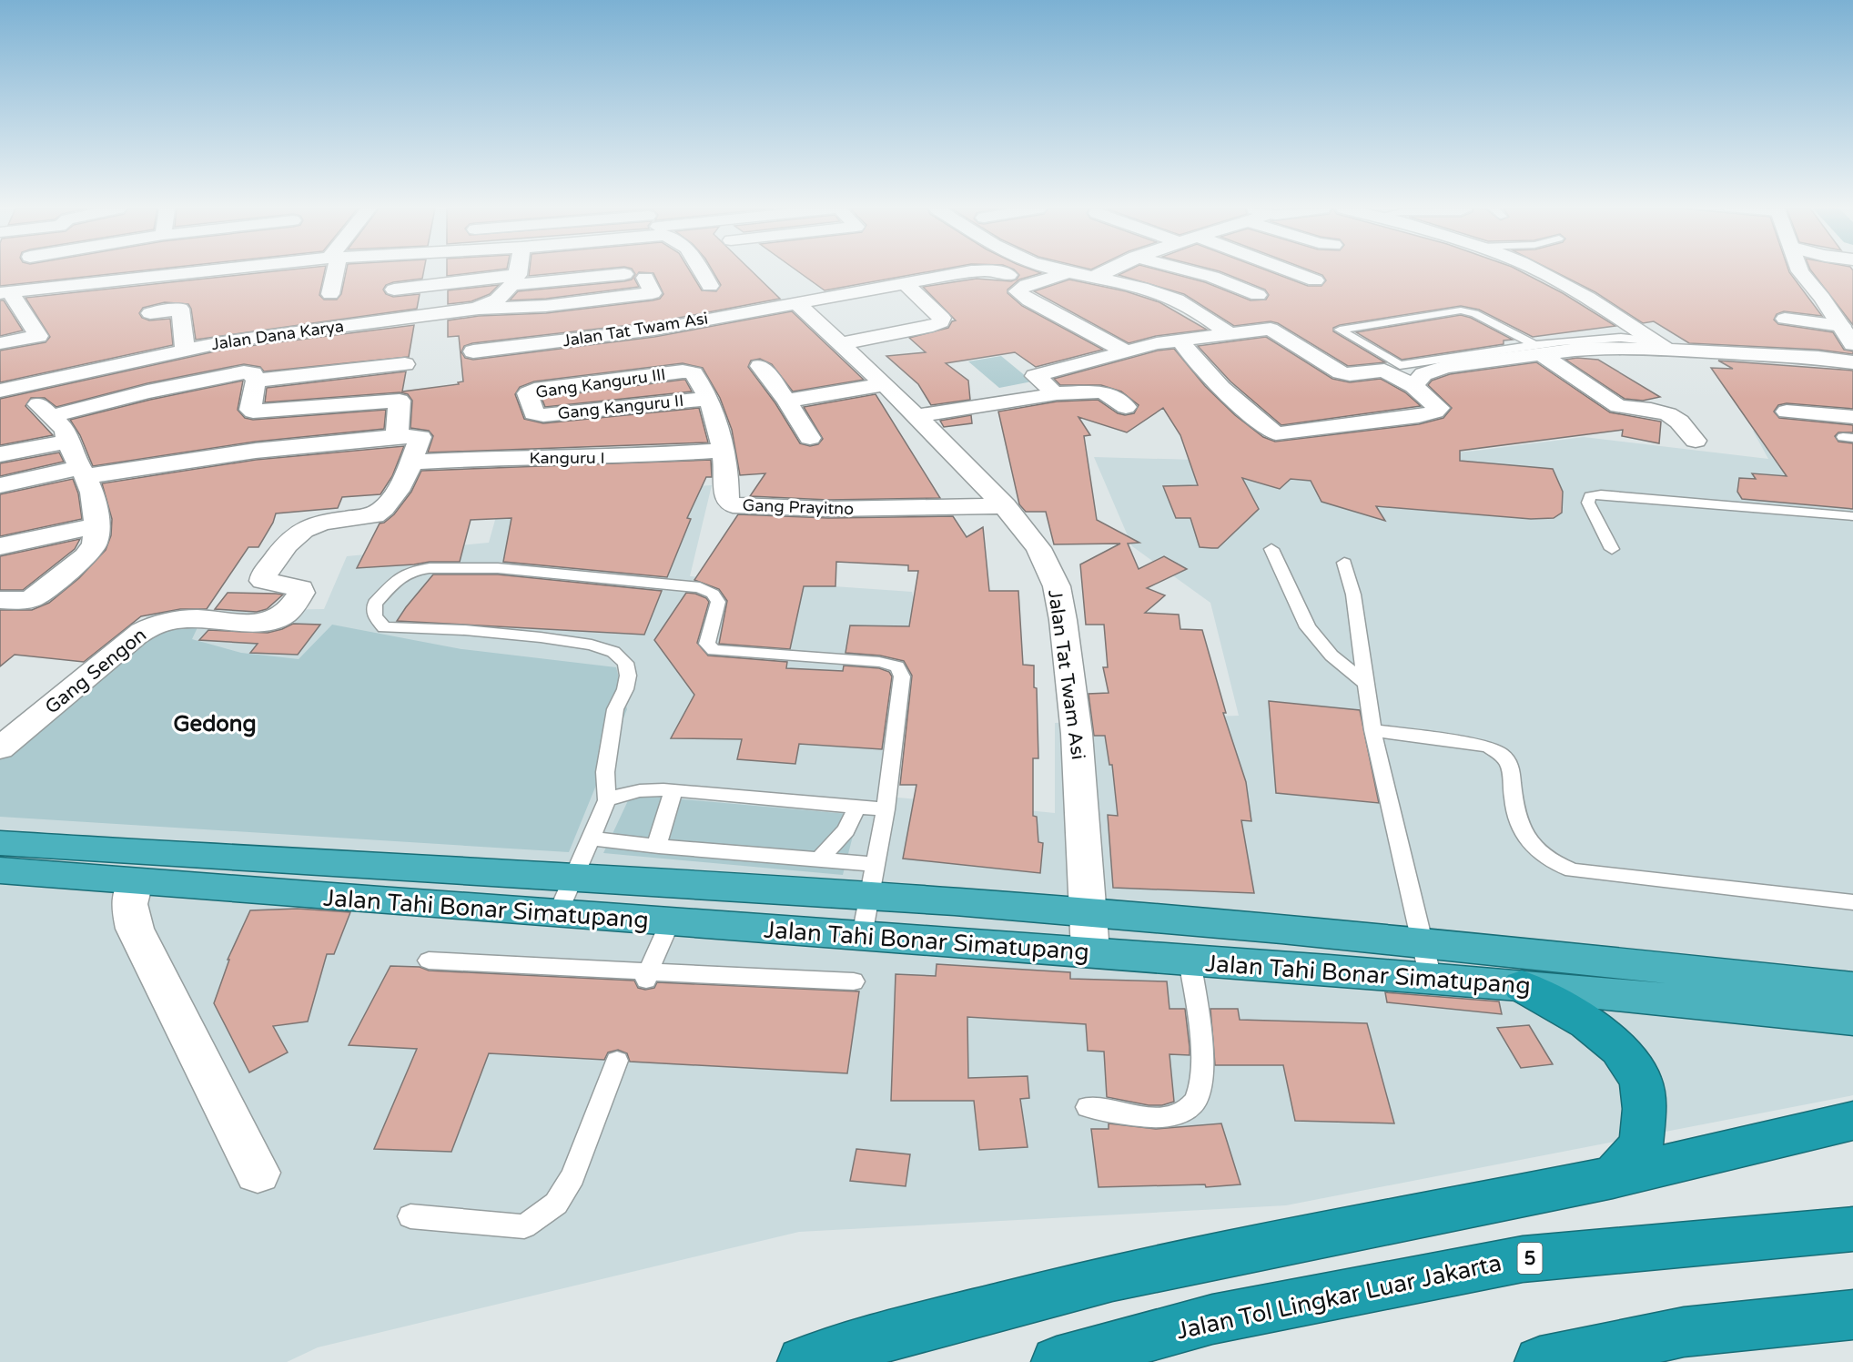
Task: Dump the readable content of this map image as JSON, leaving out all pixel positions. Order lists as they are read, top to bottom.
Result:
{
  "streets": {
    "highway": ["Jalan Tahi Bonar Simatupang", "5", "Jalan Tol Lingkar Luar Jakarta"],
    "street": [
      "Jalan Tat Twam Asi",
      "Jalan Dana Karya",
      "Gang Kanguru III",
      "Gang Kanguru II",
      "Kanguru I",
      "Gang Prayitno",
      "Gang Sengon"
    ]
  },
  "crossings": [
    ["Jalan Tat Twam Asi", "Gang Prayitno"],
    ["Jalan Tat Twam Asi", "Jalan Tahi Bonar Simatupang"],
    ["Gang Kanguru III", "Gang Kanguru II"],
    ["Gang Kanguru III", "Gang Prayitno"],
    ["Gang Kanguru II", "Gang Prayitno"],
    ["Kanguru I", "Gang Prayitno"],
    ["Kanguru I", "Gang Sengon"]
  ],
  "districts": ["Gedong"]
}
